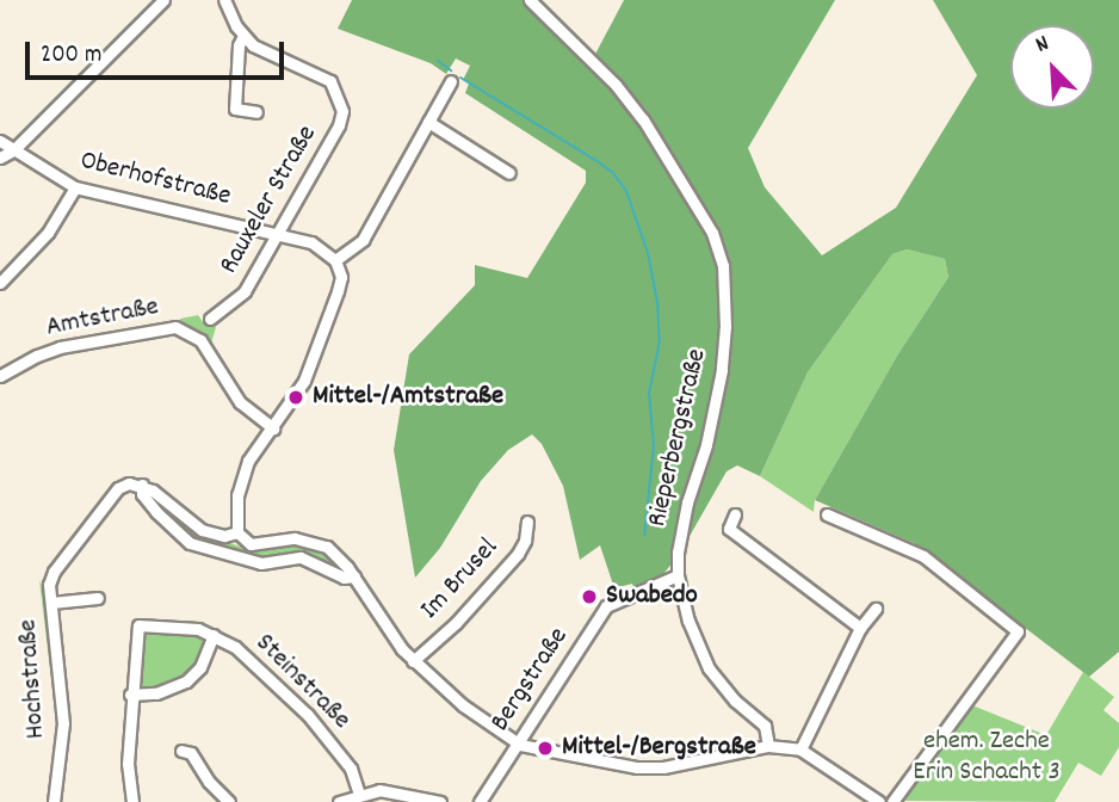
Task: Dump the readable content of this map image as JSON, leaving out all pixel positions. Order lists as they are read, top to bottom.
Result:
{
  "streets": {
    "street": [
      "Oberhofstraße",
      "Rauxeler Straße",
      "Amtstraße",
      "Rieperbergstraße",
      "Im Brusel",
      "Hochstraße",
      "Bergstraße",
      "Steinstraße"
    ]
  },
  "crossings": [
    ["Oberhofstraße", "Rauxeler Straße"],
    ["Rieperbergstraße", "Bergstraße"]
  ],
  "parks": ["ehem. Zeche Erin Schacht 3"],
  "places": ["Mittel-/Amtstraße", "Swabedo", "Mittel-/Bergstraße"],
  "scale_bar": "200 m",
  "north": "top left"
}
